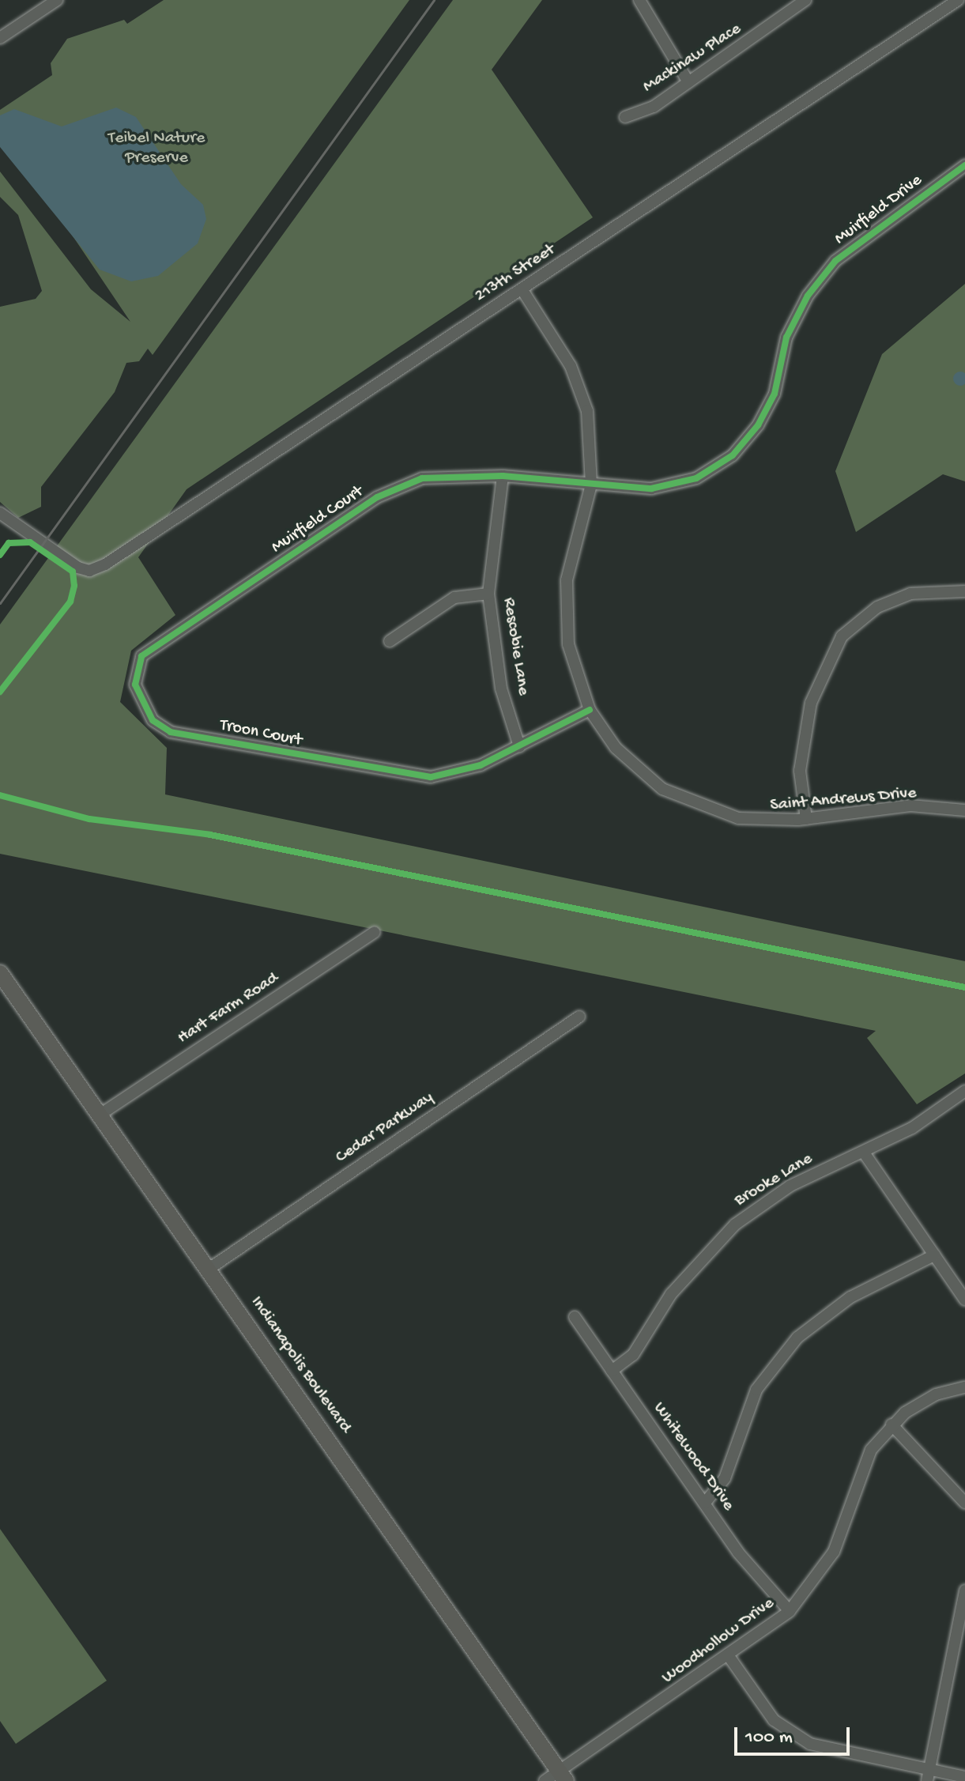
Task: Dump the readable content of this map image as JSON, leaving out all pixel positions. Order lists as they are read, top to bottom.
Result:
{
  "streets": {
    "highway": ["Indianapolis Boulevard"],
    "street": [
      "Mackinaw Place",
      "Muirfield Drive",
      "213th Street",
      "Muirfield Court",
      "Rescobie Lane",
      "Troon Court",
      "Saint Andrews Drive",
      "Hart Farm Road",
      "Cedar Parkway",
      "Brooke Lane",
      "Whitewood Drive",
      "Woodhollow Drive"
    ]
  },
  "crossings": [
    ["Muirfield Drive", "Muirfield Court"],
    ["Muirfield Drive", "Saint Andrews Drive"],
    ["213th Street", "Saint Andrews Drive"],
    ["Muirfield Court", "Rescobie Lane"],
    ["Muirfield Court", "Troon Court"],
    ["Muirfield Court", "Saint Andrews Drive"],
    ["Rescobie Lane", "Troon Court"],
    ["Troon Court", "Saint Andrews Drive"],
    ["Hart Farm Road", "Indianapolis Boulevard"],
    ["Cedar Parkway", "Indianapolis Boulevard"],
    ["Brooke Lane", "Whitewood Drive"],
    ["Indianapolis Boulevard", "Woodhollow Drive"],
    ["Whitewood Drive", "Woodhollow Drive"]
  ],
  "parks": ["Teibel Nature Preserve"],
  "scale_bar": "100 m"
}
